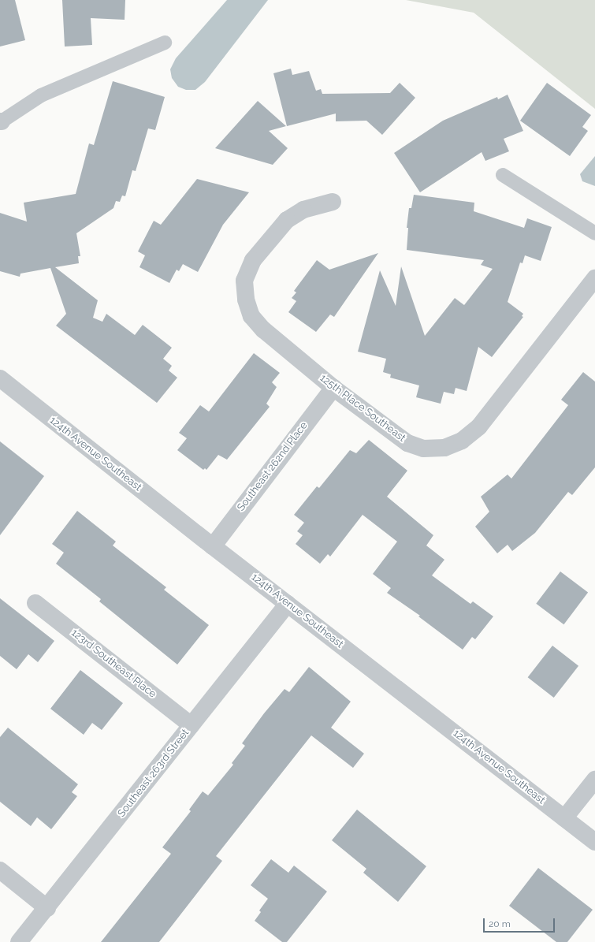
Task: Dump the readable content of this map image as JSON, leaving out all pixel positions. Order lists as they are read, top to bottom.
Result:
{
  "streets": {
    "street": [
      "125th Place Southeast",
      "124th Avenue Southeast",
      "Southeast 262nd Place",
      "123rd Southeast Place",
      "Southeast 263rd Street"
    ]
  },
  "crossings": [
    ["125th Place Southeast", "Southeast 262nd Place"],
    ["124th Avenue Southeast", "Southeast 262nd Place"],
    ["124th Avenue Southeast", "Southeast 263rd Street"],
    ["123rd Southeast Place", "Southeast 263rd Street"]
  ],
  "scale_bar": "20 m"
}
